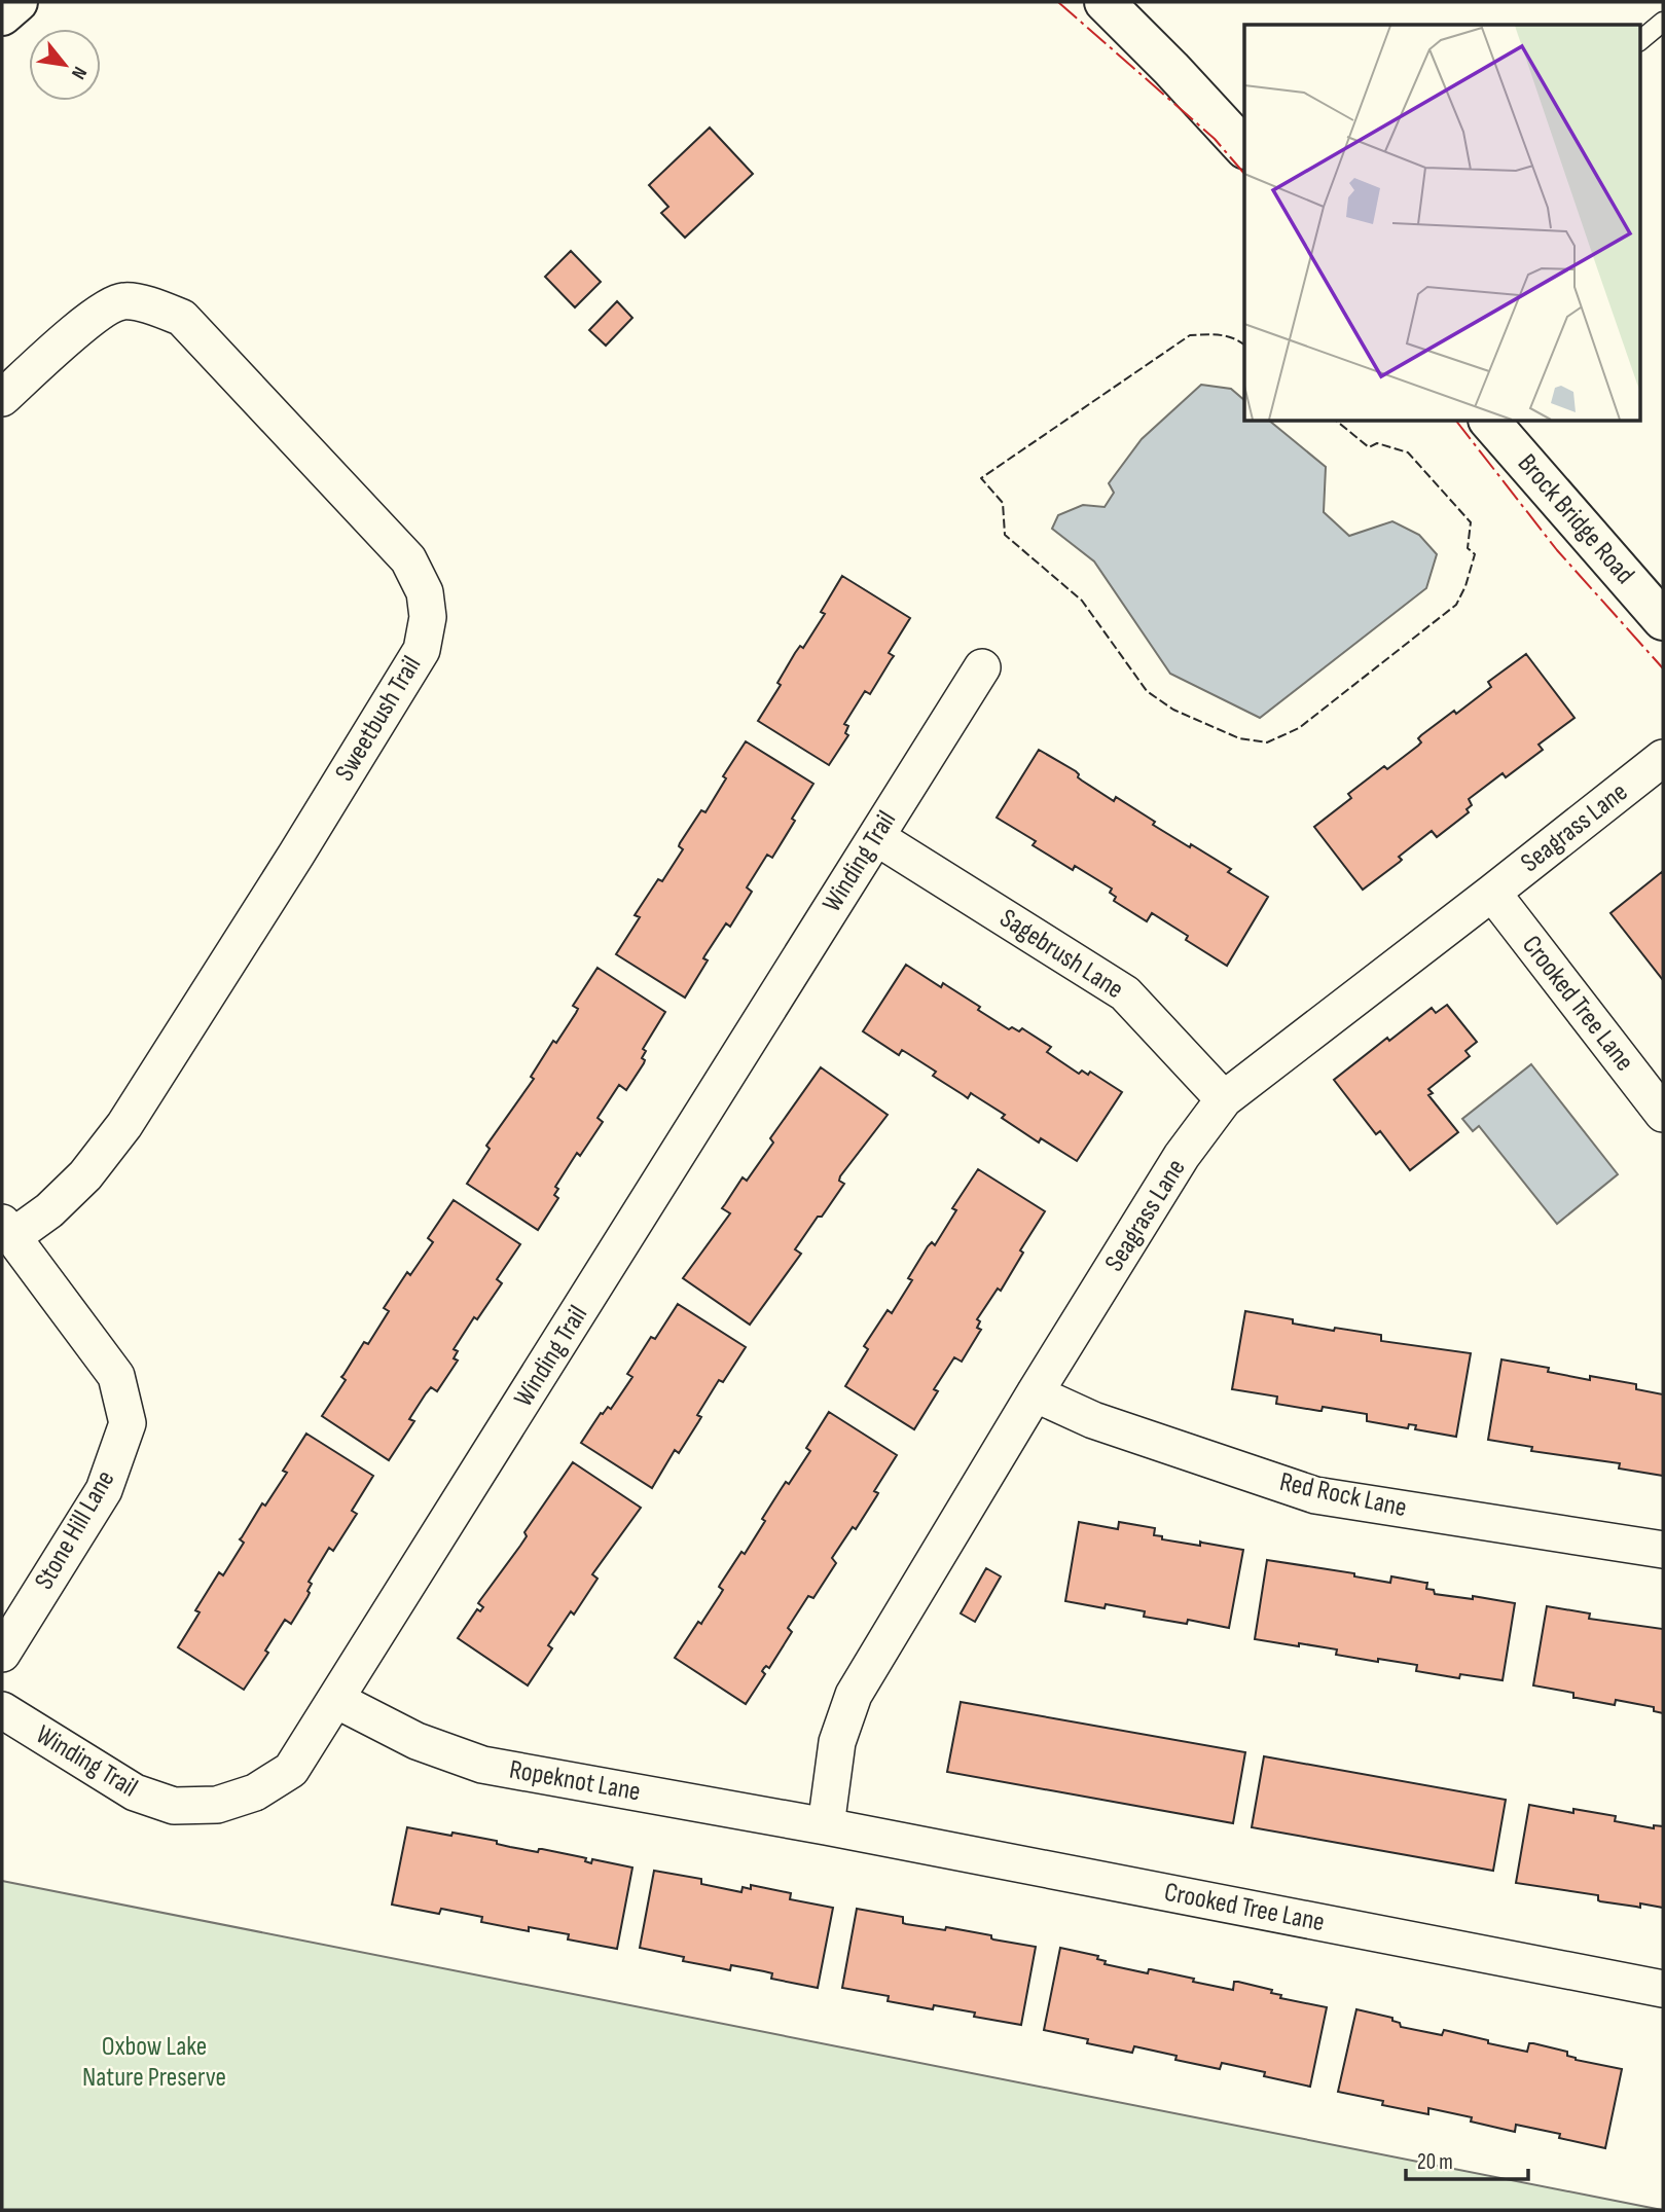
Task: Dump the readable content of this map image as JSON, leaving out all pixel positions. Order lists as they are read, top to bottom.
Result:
{
  "streets": {
    "street": [
      "Brock Bridge Road",
      "Sweetbush Trail",
      "Seagrass Lane",
      "Winding Trail",
      "Sagebrush Lane",
      "Crooked Tree Lane",
      "Red Rock Lane",
      "Stone Hill Lane",
      "Ropeknot Lane"
    ]
  },
  "crossings": [
    ["Sweetbush Trail", "Stone Hill Lane"],
    ["Seagrass Lane", "Sagebrush Lane"],
    ["Seagrass Lane", "Crooked Tree Lane"],
    ["Seagrass Lane", "Red Rock Lane"],
    ["Seagrass Lane", "Ropeknot Lane"],
    ["Winding Trail", "Sagebrush Lane"],
    ["Winding Trail", "Ropeknot Lane"],
    ["Crooked Tree Lane", "Ropeknot Lane"]
  ],
  "parks": ["Oxbow Lake Nature Preserve"],
  "scale_bar": "20 m",
  "north": "bottom right"
}
